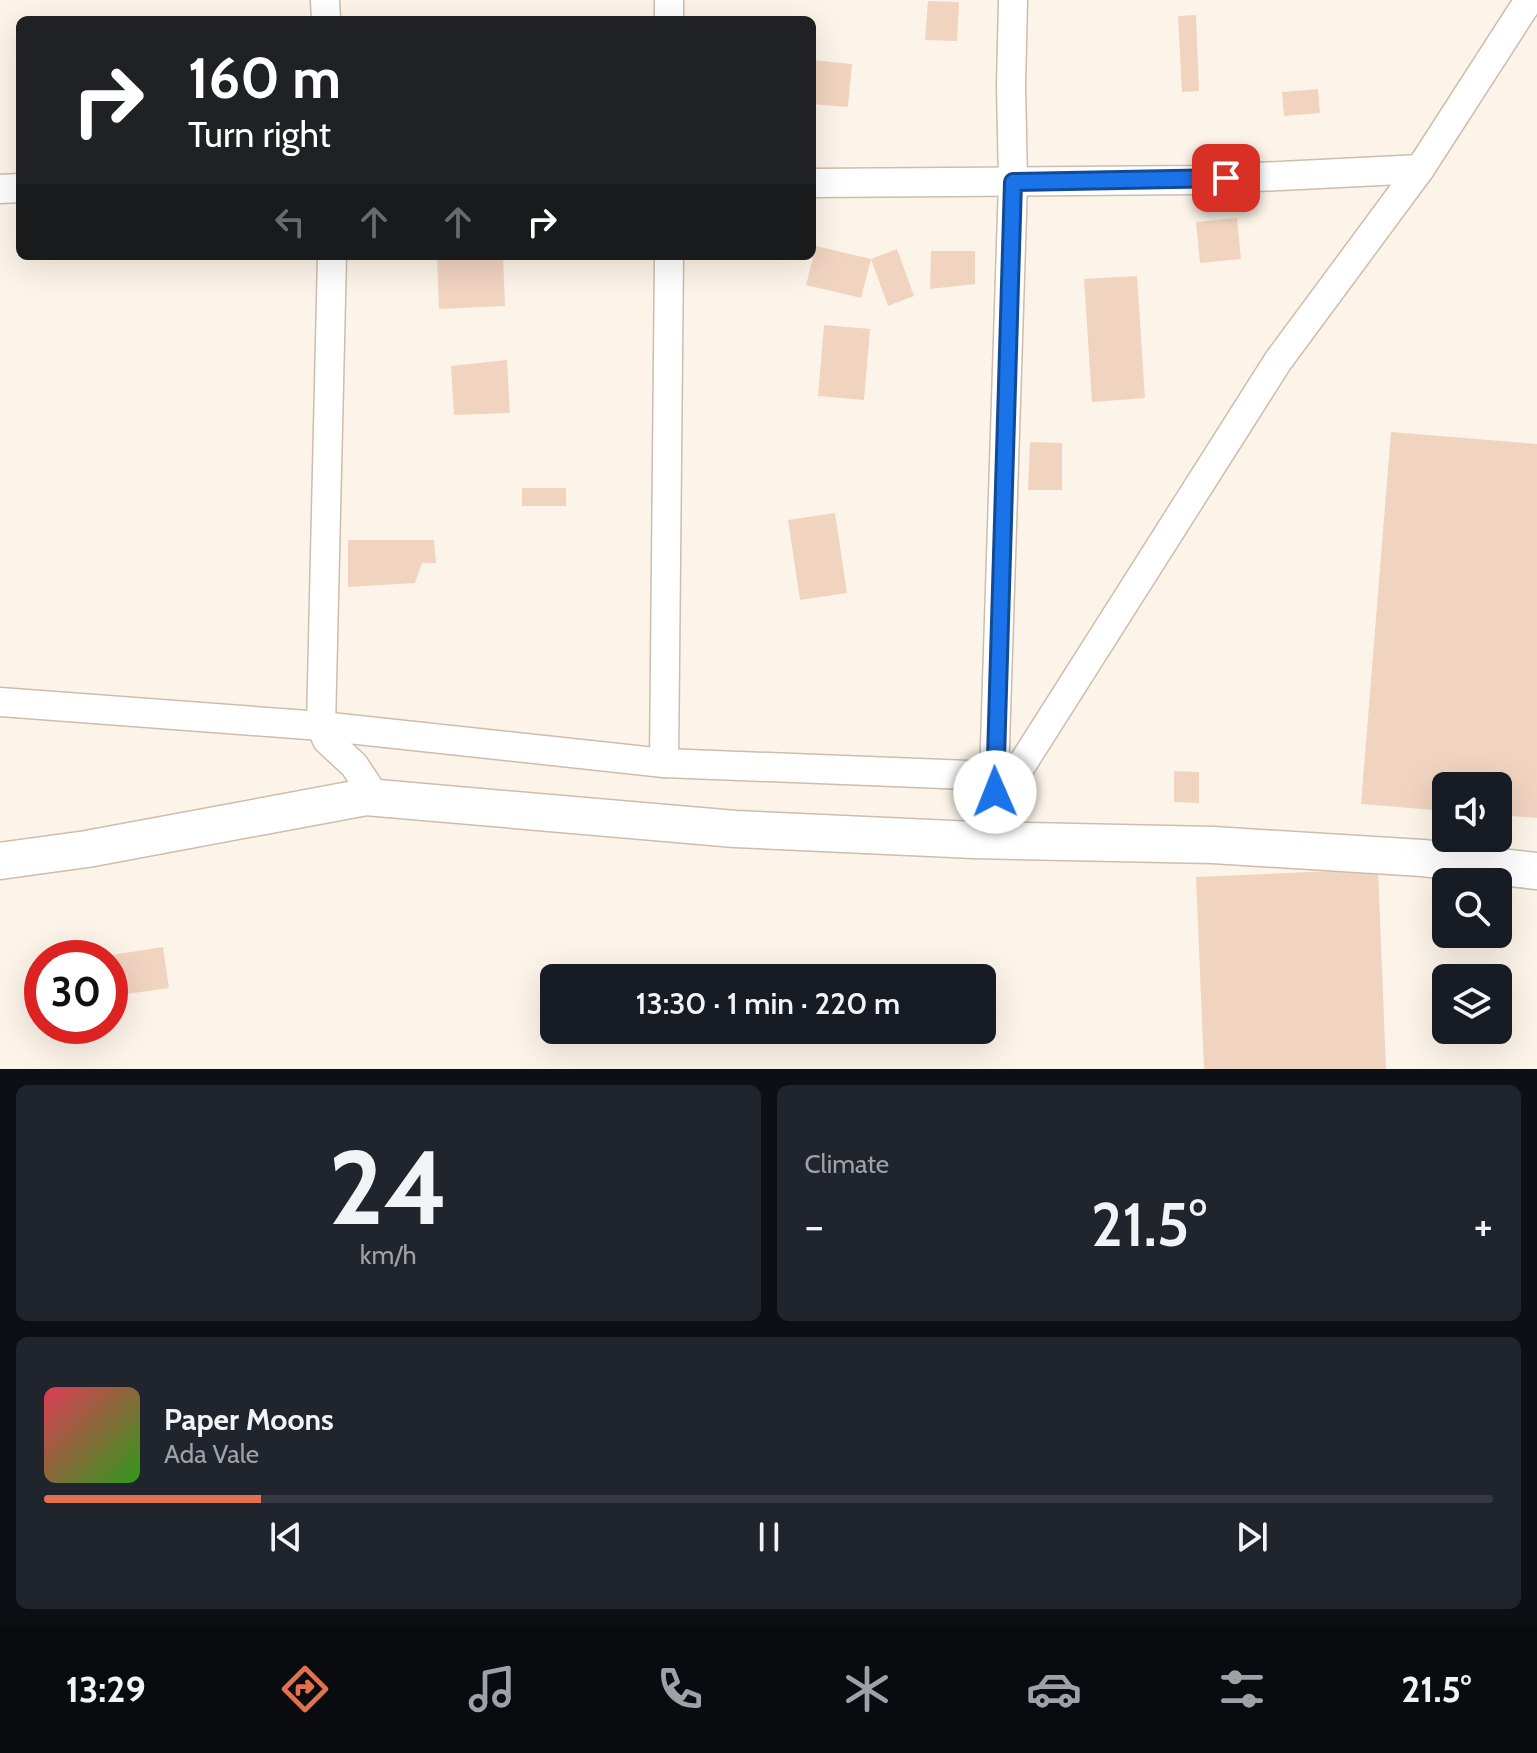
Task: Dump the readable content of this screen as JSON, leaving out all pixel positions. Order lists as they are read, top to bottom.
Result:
{
  "page": {
    "turn": ["160 m", "Turn right"],
    "limit": "30",
    "trip": "13:30 · 1 min · 220 m",
    "tile": [
      ["24", "km/h"],
      "Climate"
    ],
    "heat": ["−", "21.5°", "+"],
    "song": ["Paper Moons", "Ada Vale"],
    "tabs": ["13:29", "21.5°"]
  }
}
